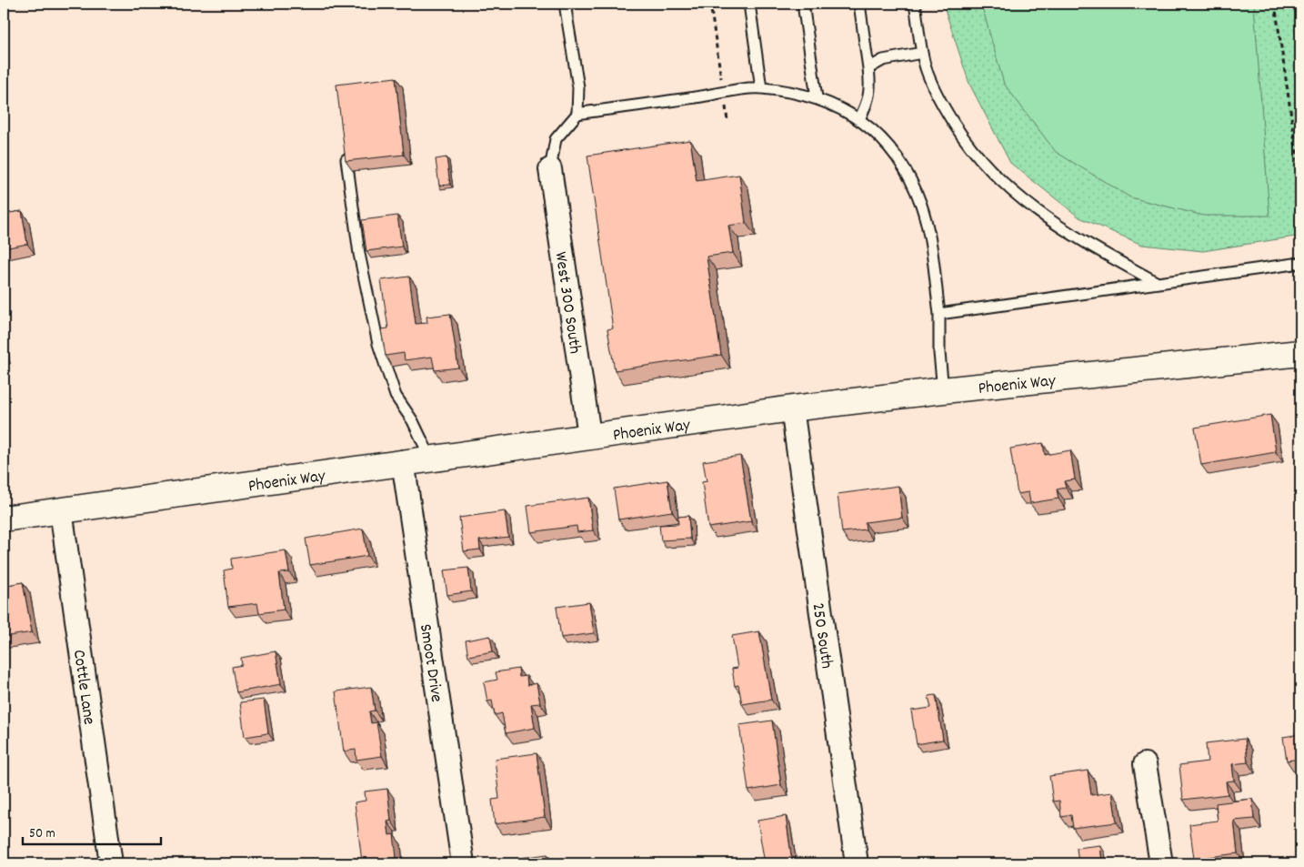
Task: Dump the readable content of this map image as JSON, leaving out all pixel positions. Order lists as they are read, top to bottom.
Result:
{
  "streets": {
    "street": [
      "West 300 South",
      "Phoenix Way",
      "250 South",
      "Smoot Drive",
      "Cottle Lane"
    ]
  },
  "crossings": [
    ["West 300 South", "Phoenix Way"],
    ["Phoenix Way", "250 South"],
    ["Phoenix Way", "Smoot Drive"],
    ["Phoenix Way", "Cottle Lane"]
  ],
  "scale_bar": "50 m"
}
